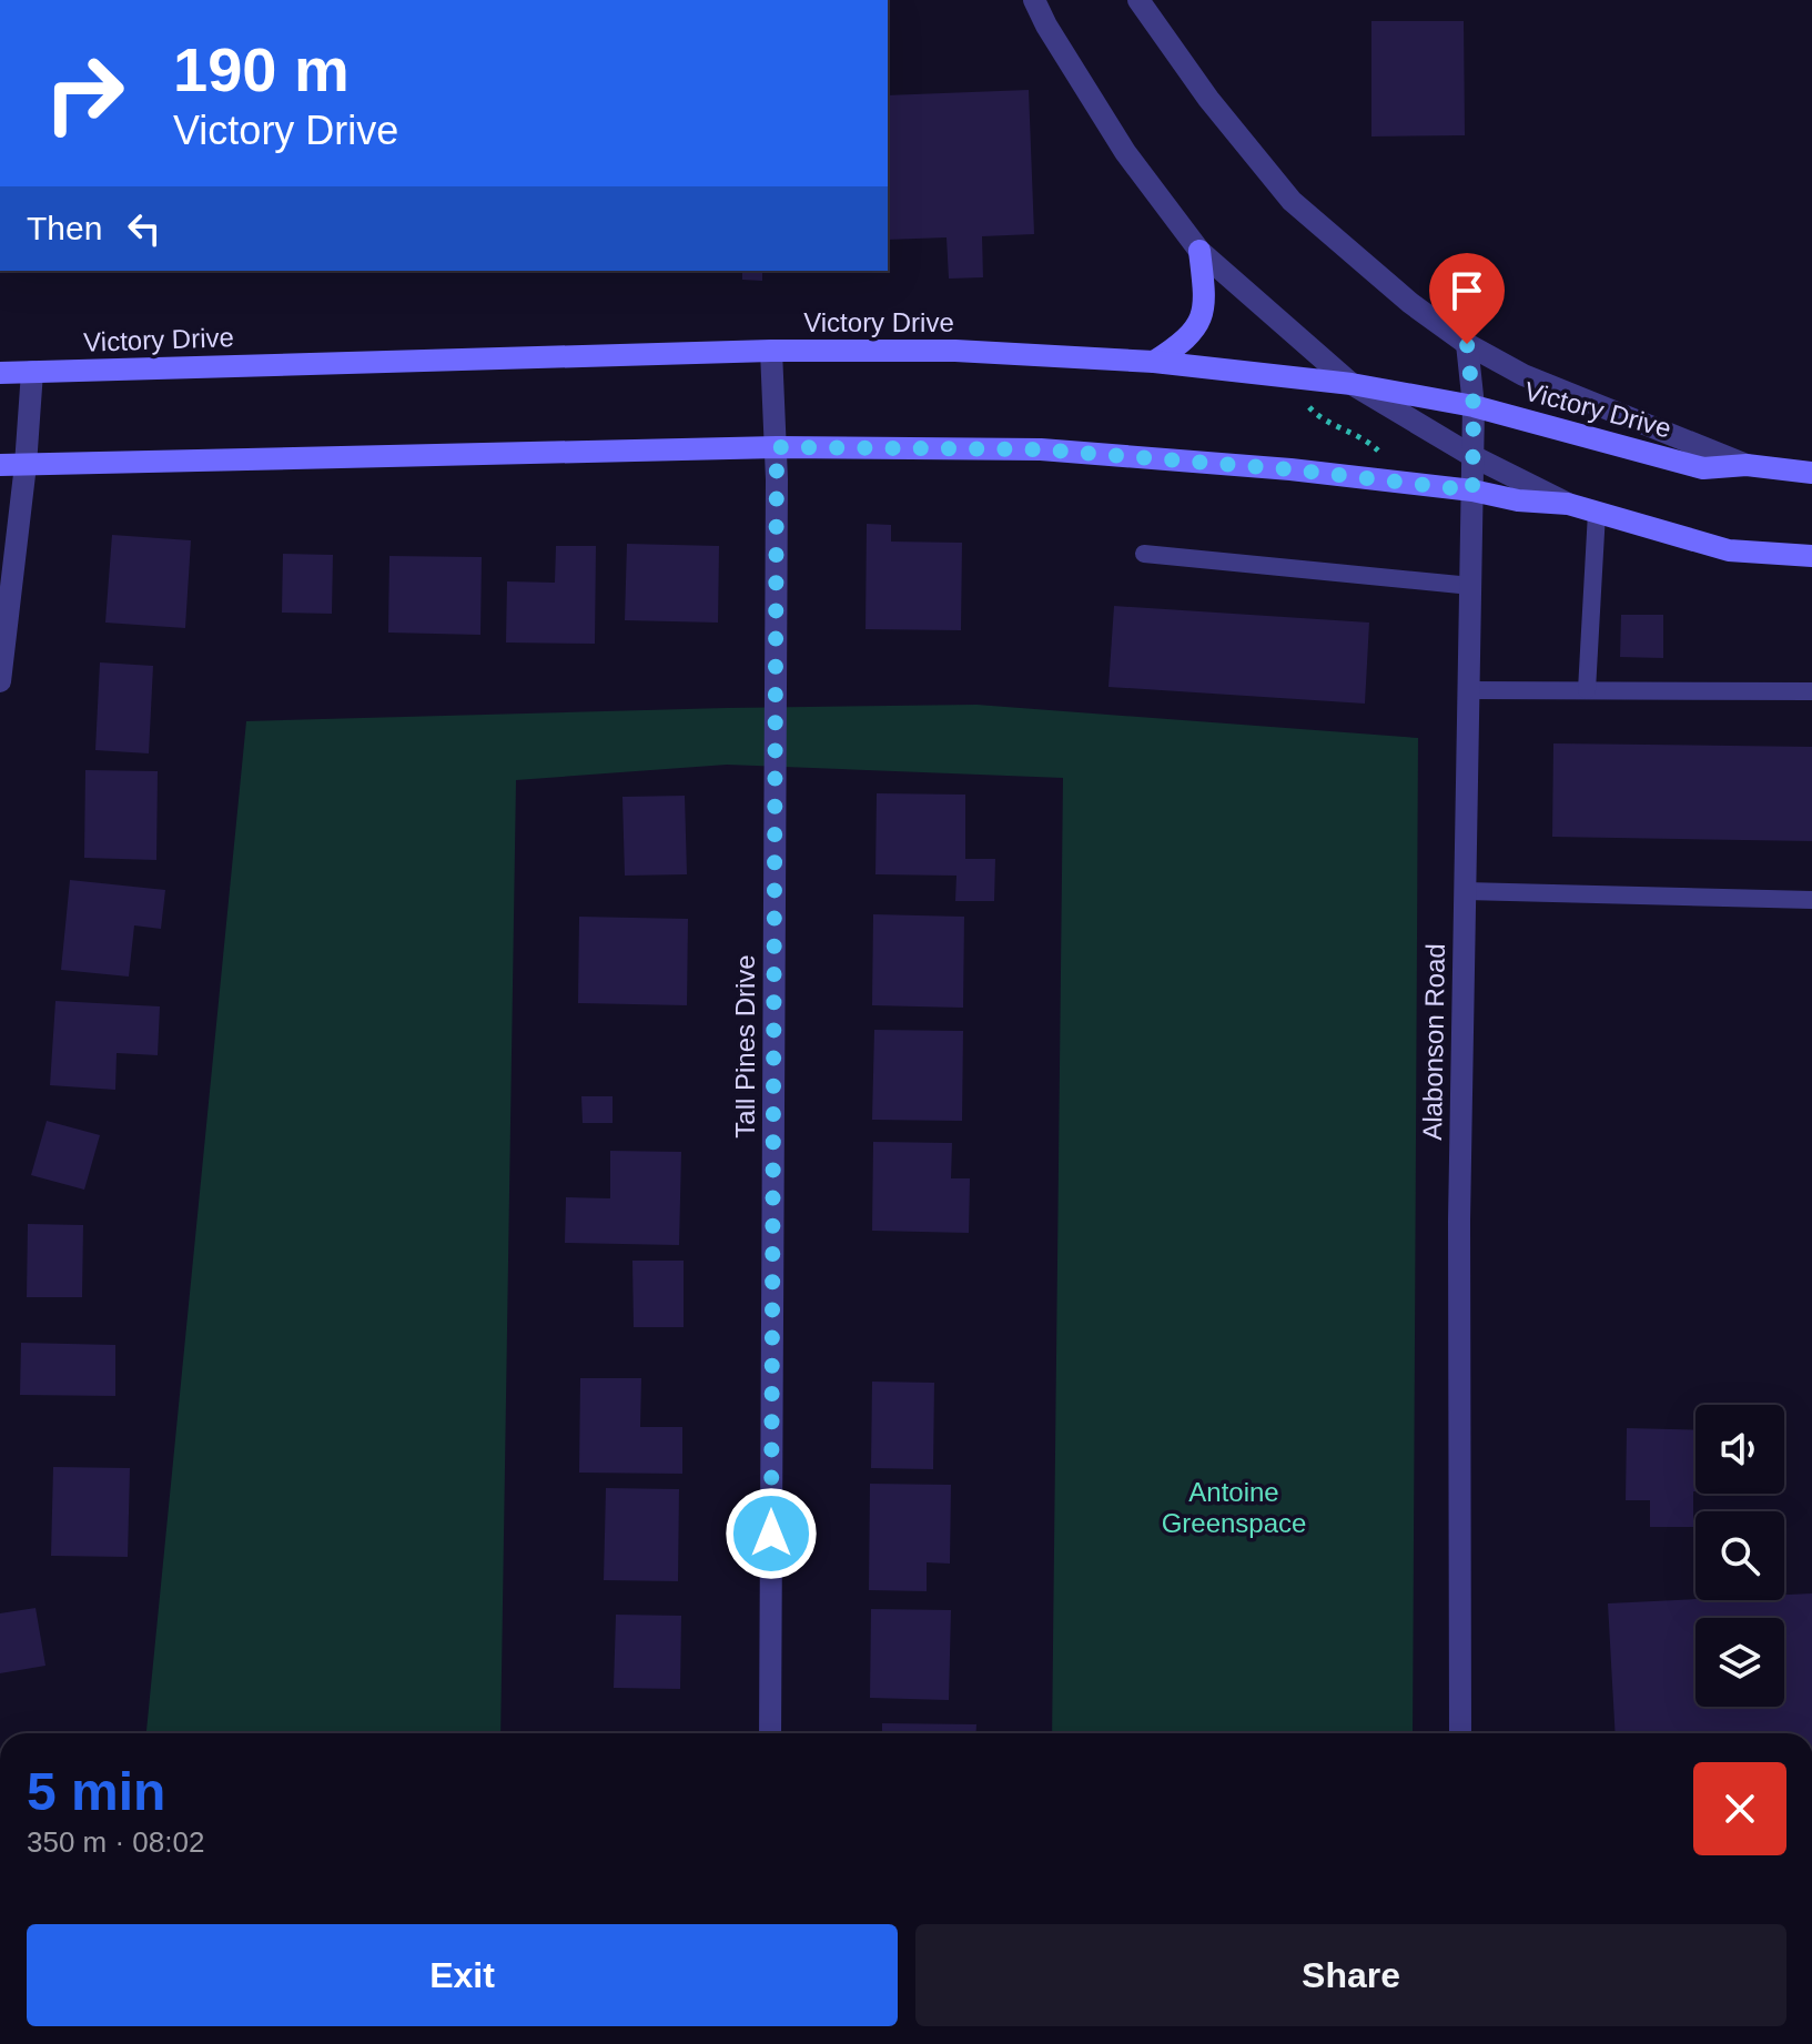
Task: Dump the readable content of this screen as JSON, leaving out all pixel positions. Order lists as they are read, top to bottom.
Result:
{
  "streets": {
    "main road": ["Victory Drive"],
    "street": ["Alabonson Road", "Tall Pines Drive"]
  },
  "crossings": [
    ["Victory Drive", "Alabonson Road"],
    ["Victory Drive", "Tall Pines Drive"]
  ],
  "parks": ["Antoine Greenspace"],
  "page": {
    "turn": ["190 m", "Victory Drive"],
    "then": "Then",
    "heading": ["5 min", "350 m · 08:02"],
    "buttons": ["Exit", "Share"]
  }
}
